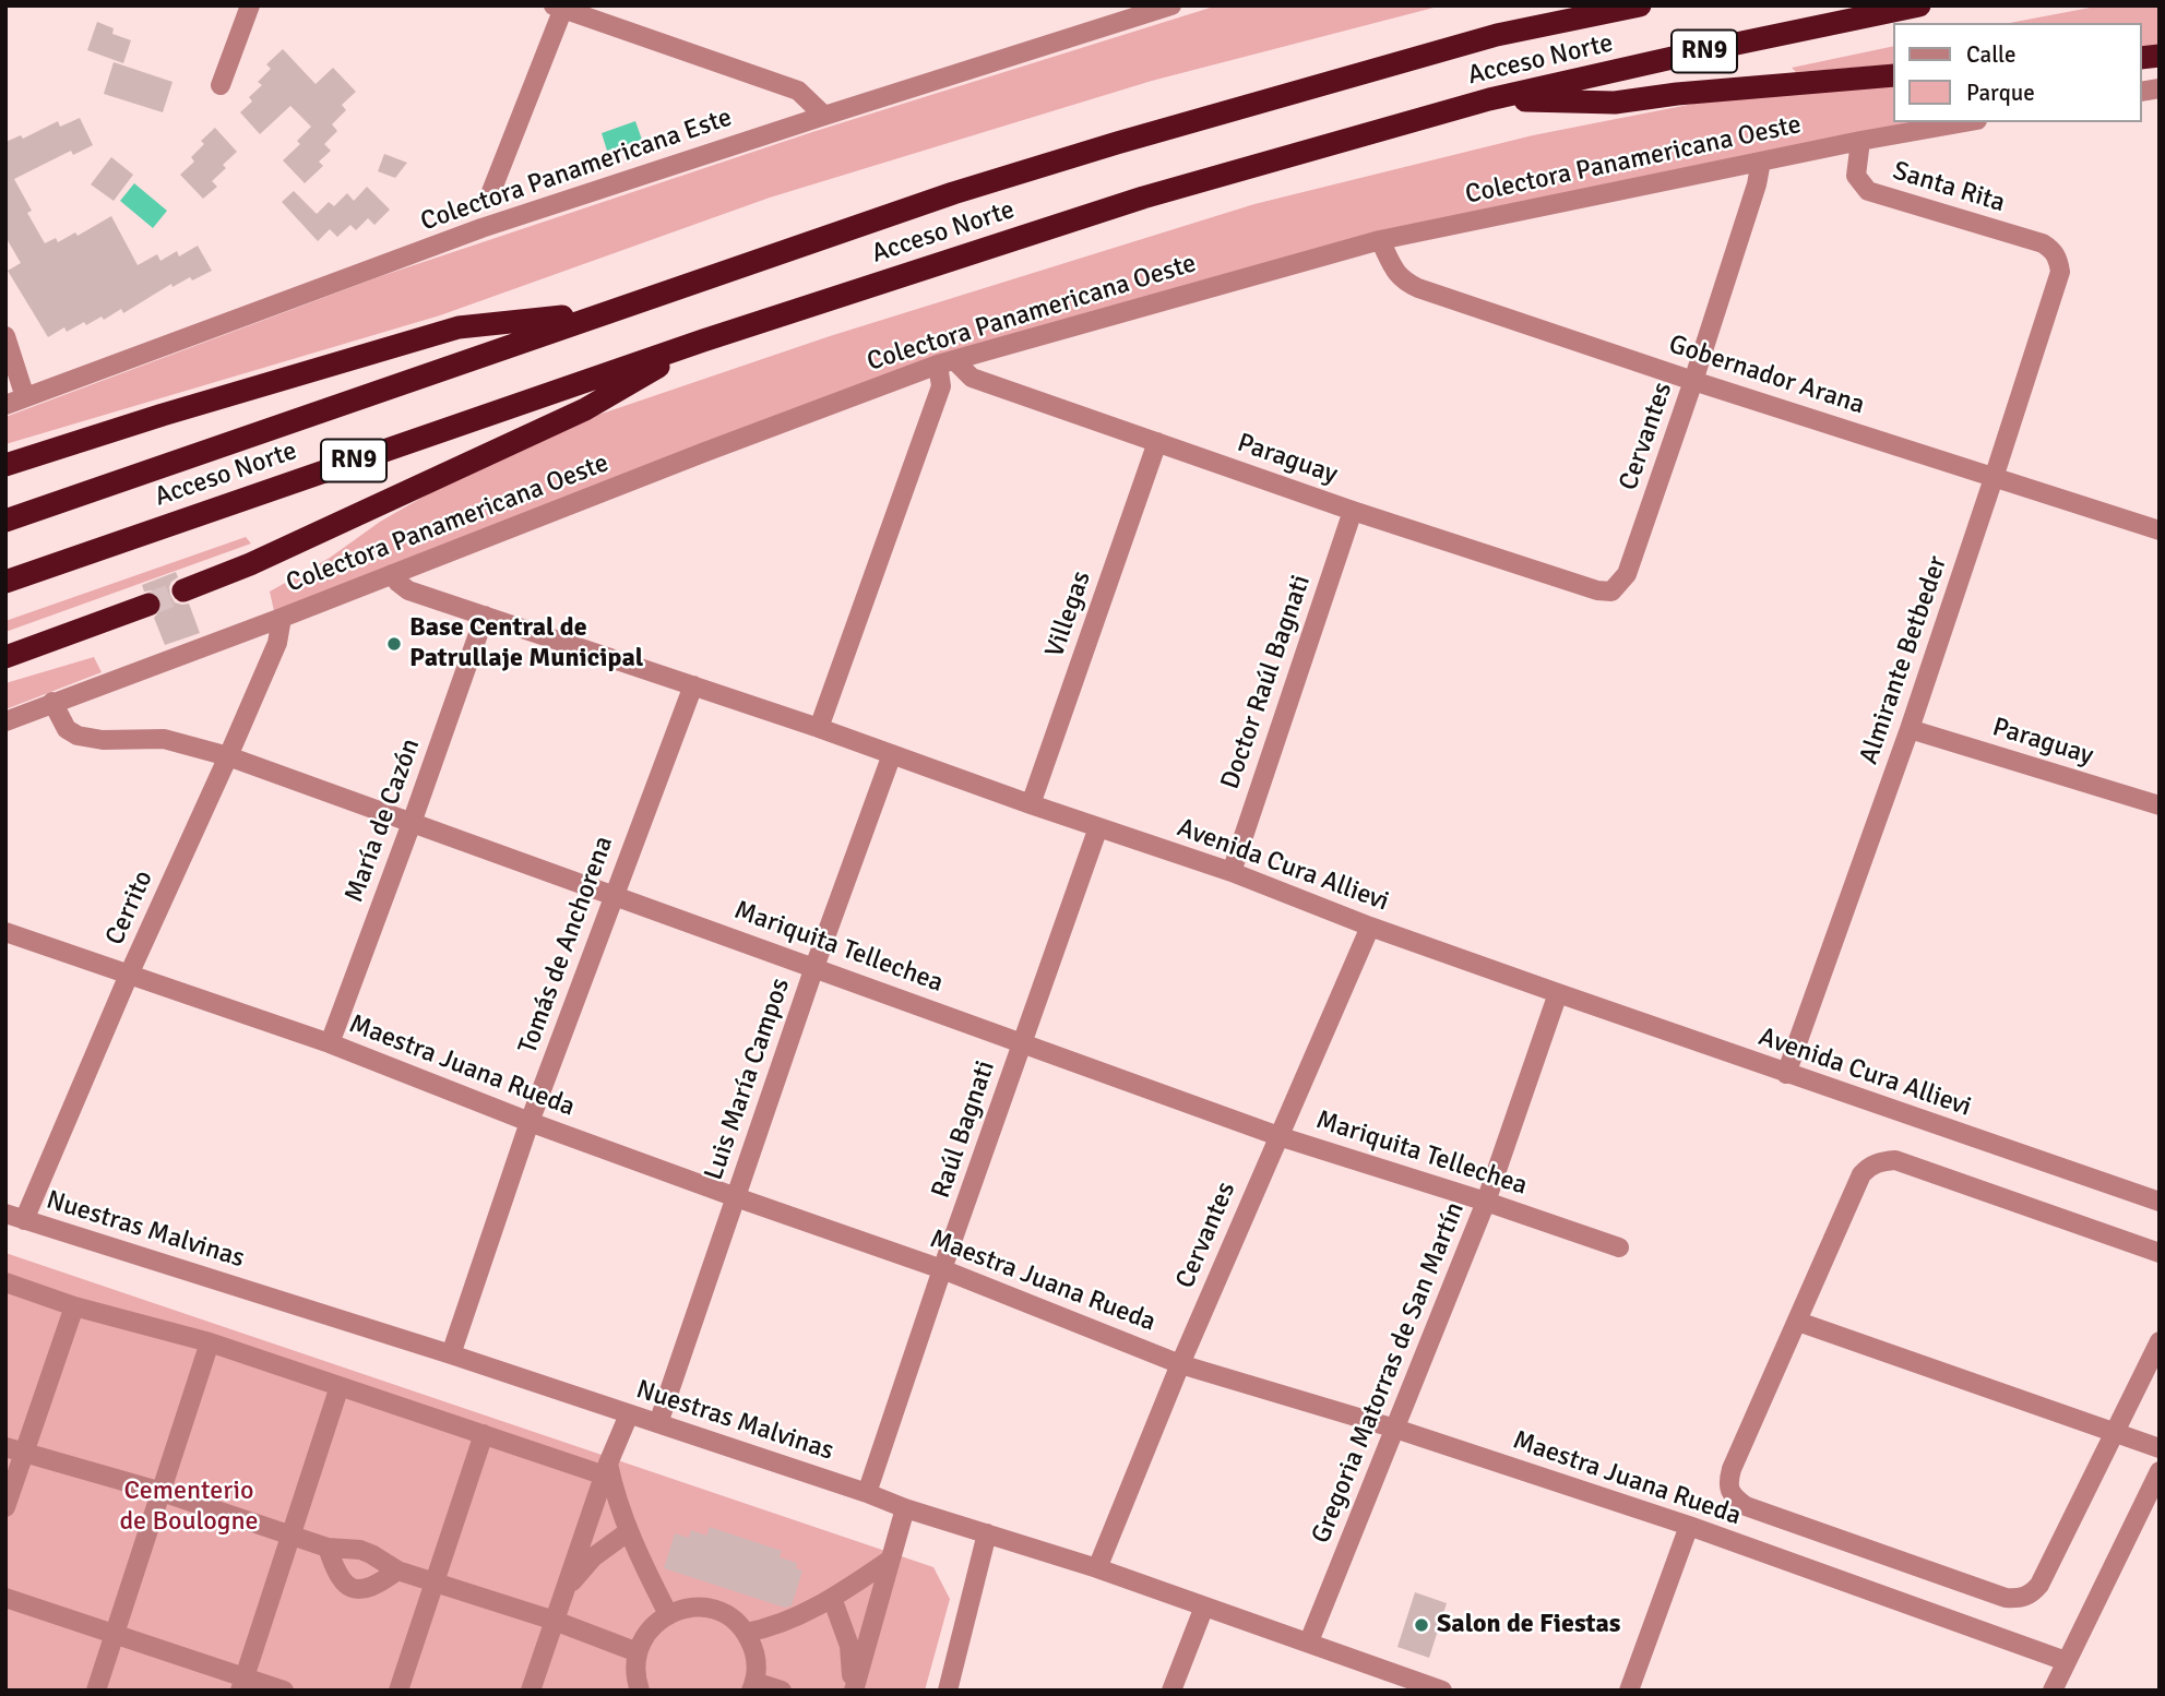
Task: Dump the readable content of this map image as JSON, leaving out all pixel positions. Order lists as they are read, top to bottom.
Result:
{
  "streets": {
    "highway": ["RN9", "Acceso Norte"],
    "street": [
      "Colectora Panamericana Oeste",
      "Colectora Panamericana Este",
      "Santa Rita",
      "Gobernador Arana",
      "Cervantes",
      "Paraguay",
      "Villegas",
      "Almirante Betbeder",
      "Doctor Raúl Bagnati",
      "María de Cazón",
      "Avenida Cura Allievi",
      "Cerrito",
      "Tomás de Anchorena",
      "Mariquita Tellechea",
      "Maestra Juana Rueda",
      "Luis María Campos",
      "Raúl Bagnati",
      "Nuestras Malvinas",
      "Gregoria Matorras de San Martín"
    ]
  },
  "crossings": [
    ["Colectora Panamericana Oeste", "Santa Rita"],
    ["Colectora Panamericana Oeste", "Gobernador Arana"],
    ["Colectora Panamericana Oeste", "Cervantes"],
    ["Colectora Panamericana Oeste", "Paraguay"],
    ["Colectora Panamericana Oeste", "Avenida Cura Allievi"],
    ["Colectora Panamericana Oeste", "Cerrito"],
    ["Colectora Panamericana Oeste", "Mariquita Tellechea"],
    ["Santa Rita", "Almirante Betbeder"],
    ["Gobernador Arana", "Cervantes"],
    ["Gobernador Arana", "Almirante Betbeder"],
    ["Cervantes", "Paraguay"],
    ["Cervantes", "Avenida Cura Allievi"],
    ["Cervantes", "Mariquita Tellechea"],
    ["Cervantes", "Maestra Juana Rueda"],
    ["Cervantes", "Nuestras Malvinas"],
    ["Paraguay", "Villegas"],
    ["Paraguay", "Almirante Betbeder"],
    ["Paraguay", "Doctor Raúl Bagnati"],
    ["Villegas", "Avenida Cura Allievi"],
    ["Almirante Betbeder", "Avenida Cura Allievi"],
    ["Doctor Raúl Bagnati", "Avenida Cura Allievi"],
    ["María de Cazón", "Avenida Cura Allievi"],
    ["María de Cazón", "Mariquita Tellechea"],
    ["María de Cazón", "Maestra Juana Rueda"],
    ["Avenida Cura Allievi", "Tomás de Anchorena"],
    ["Avenida Cura Allievi", "Luis María Campos"],
    ["Avenida Cura Allievi", "Raúl Bagnati"],
    ["Avenida Cura Allievi", "Gregoria Matorras de San Martín"],
    ["Cerrito", "Mariquita Tellechea"],
    ["Cerrito", "Maestra Juana Rueda"],
    ["Cerrito", "Nuestras Malvinas"],
    ["Tomás de Anchorena", "Mariquita Tellechea"],
    ["Tomás de Anchorena", "Maestra Juana Rueda"],
    ["Tomás de Anchorena", "Nuestras Malvinas"],
    ["Mariquita Tellechea", "Luis María Campos"],
    ["Mariquita Tellechea", "Raúl Bagnati"],
    ["Mariquita Tellechea", "Gregoria Matorras de San Martín"],
    ["Maestra Juana Rueda", "Luis María Campos"],
    ["Maestra Juana Rueda", "Raúl Bagnati"],
    ["Maestra Juana Rueda", "Gregoria Matorras de San Martín"],
    ["Luis María Campos", "Nuestras Malvinas"],
    ["Raúl Bagnati", "Nuestras Malvinas"],
    ["Nuestras Malvinas", "Gregoria Matorras de San Martín"]
  ],
  "parks": ["Cementerio de Boulogne"],
  "places": ["Base Central de Patrullaje Municipal", "Salon de Fiestas"],
  "legend": ["Calle", "Parque"]
}
